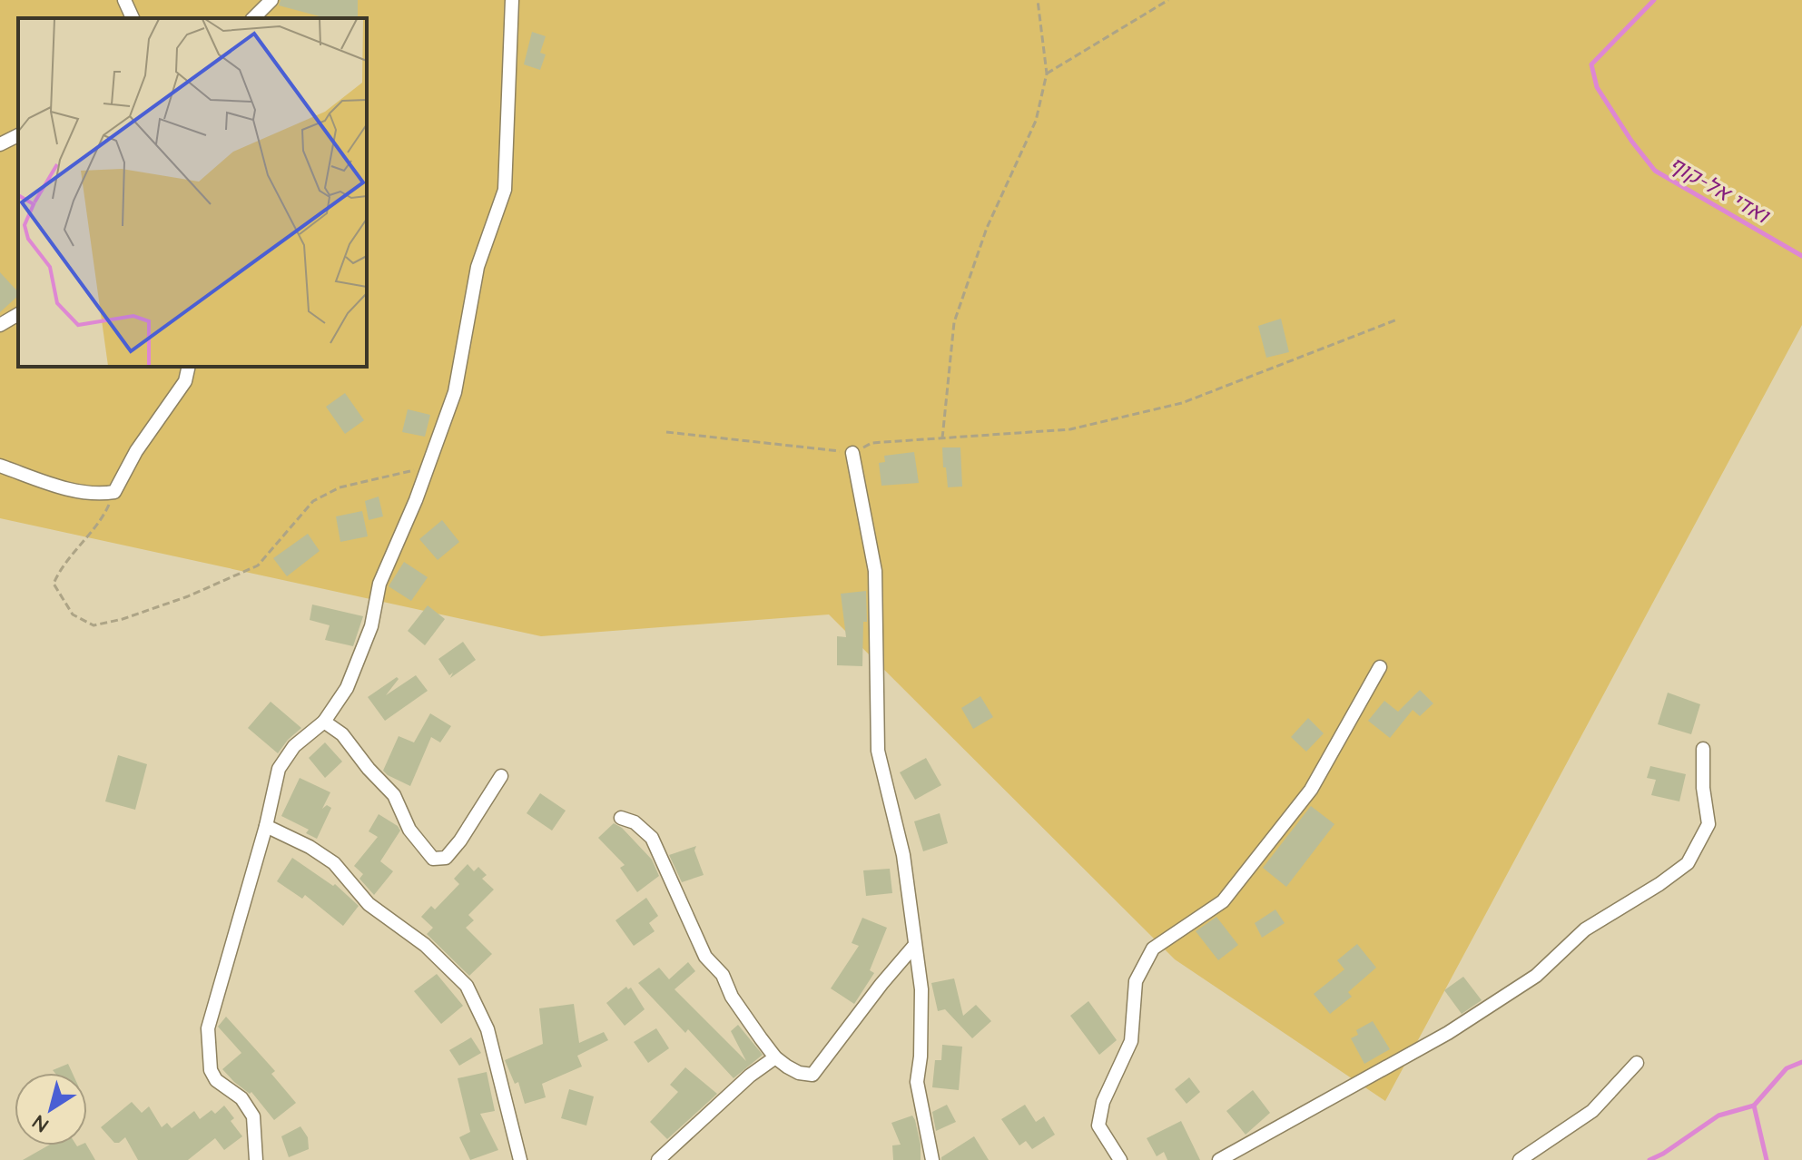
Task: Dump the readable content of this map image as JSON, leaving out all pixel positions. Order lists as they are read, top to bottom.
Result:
{
  "water": ["ואדי אל-קוף"],
  "north": "bottom left"
}
